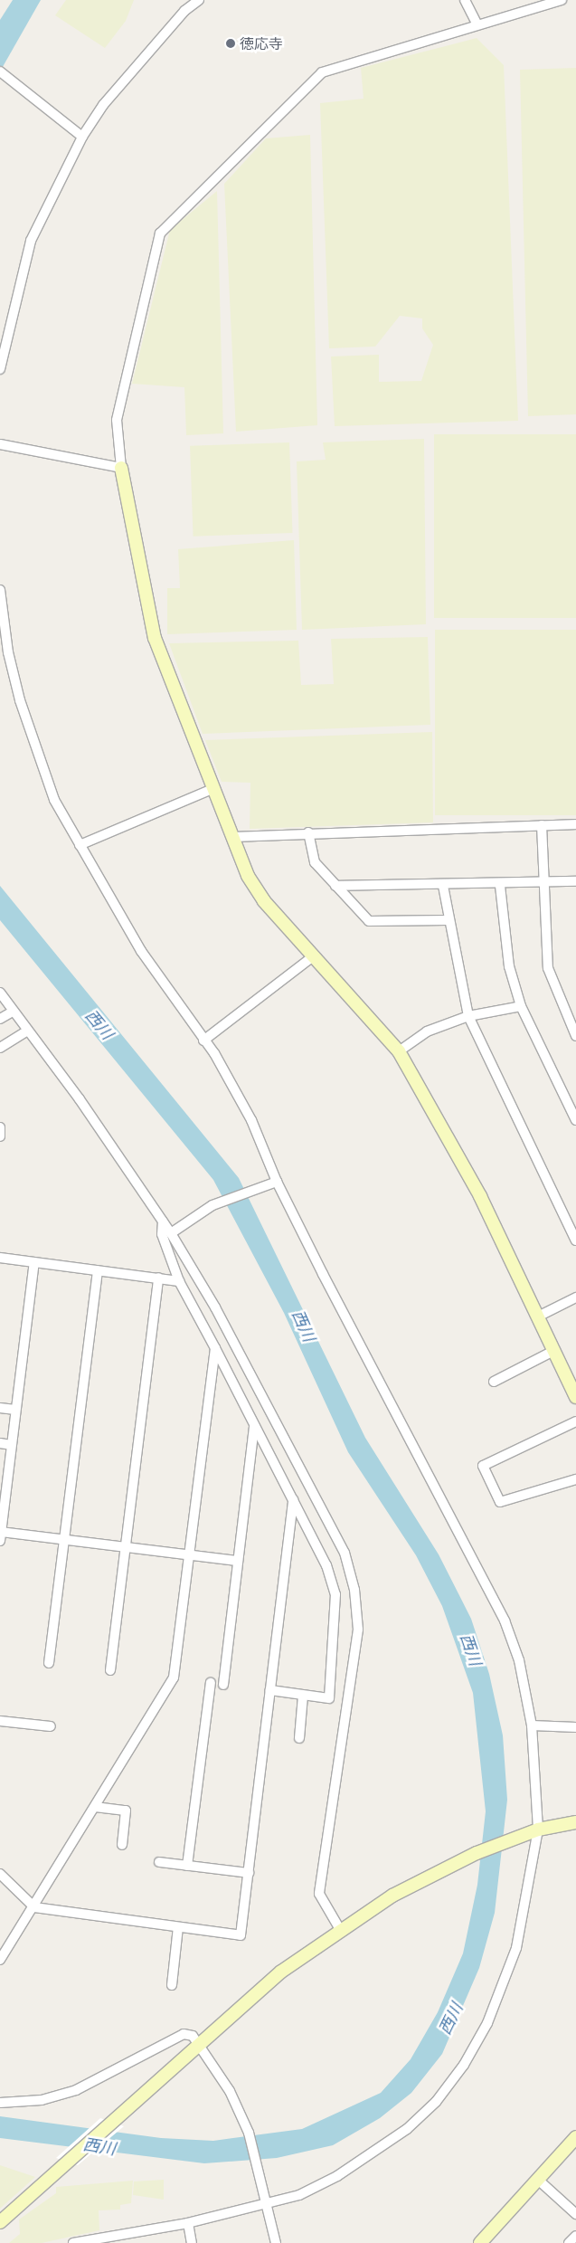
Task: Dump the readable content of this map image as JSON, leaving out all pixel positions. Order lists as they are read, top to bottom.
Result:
{
  "water": ["西川"],
  "places": ["徳応寺"]
}
